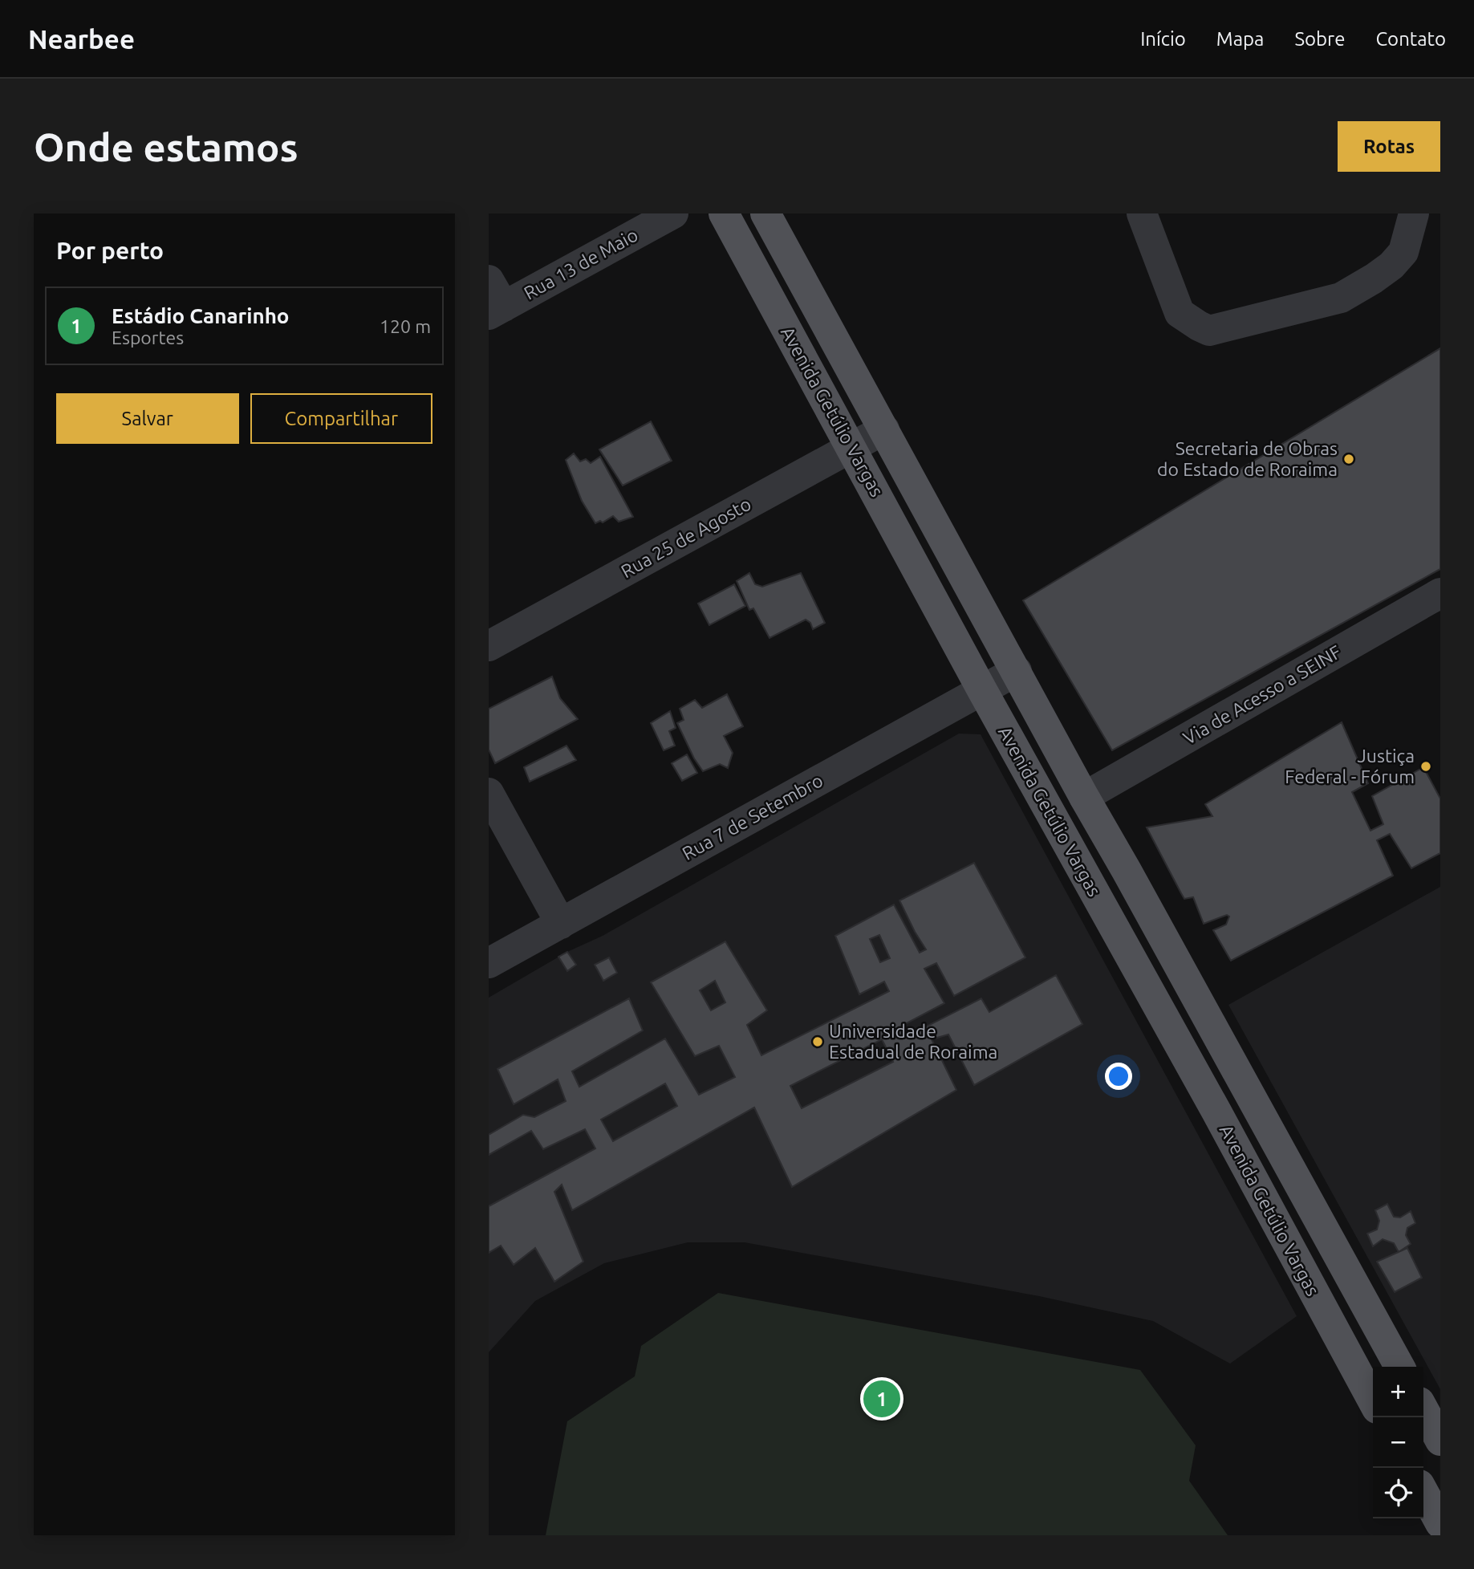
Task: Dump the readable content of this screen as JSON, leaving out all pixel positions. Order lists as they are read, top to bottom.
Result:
{
  "streets": {
    "main road": ["Avenida Getúlio Vargas"],
    "street": [
      "Rua 13 de Maio",
      "Rua 25 de Agosto",
      "Via de Acesso a SEINF",
      "Rua 7 de Setembro"
    ]
  },
  "crossings": [
    ["Avenida Getúlio Vargas", "Rua 25 de Agosto"],
    ["Avenida Getúlio Vargas", "Via de Acesso a SEINF"],
    ["Avenida Getúlio Vargas", "Rua 7 de Setembro"]
  ],
  "places": ["Secretaria de Obras do Estado de Roraima", "Justiça Federal - Fórum", "Universidade Estadual de Roraima"],
  "page": {
    "header": "Nearbee",
    "nav": [
      "Início",
      "Mapa",
      "Sobre",
      "Contato"
    ],
    "buttons": [
      "Rotas",
      ["Salvar", "Compartilhar"]
    ],
    "title": "Onde estamos",
    "heading": "Por perto",
    "list": [
      {
        "mark": "1",
        "name": "Estádio Canarinho",
        "note": "Esportes",
        "value": "120 m"
      }
    ],
    "map_buttons": ["+", "−"],
    "pins": "1"
  }
}
